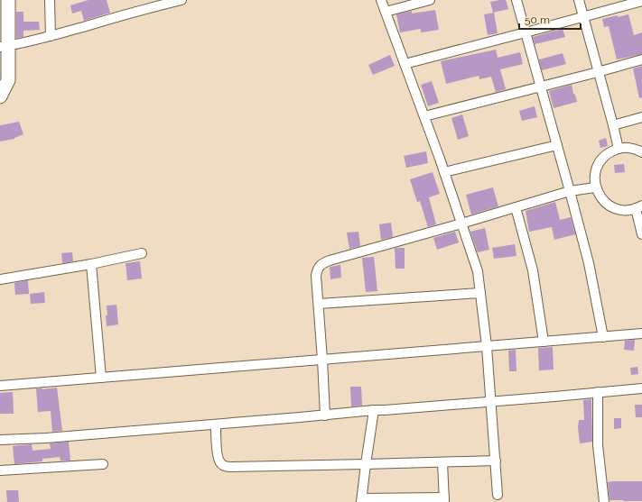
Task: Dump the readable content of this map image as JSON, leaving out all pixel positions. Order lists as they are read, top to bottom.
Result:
{
  "scale_bar": "50 m"
}
